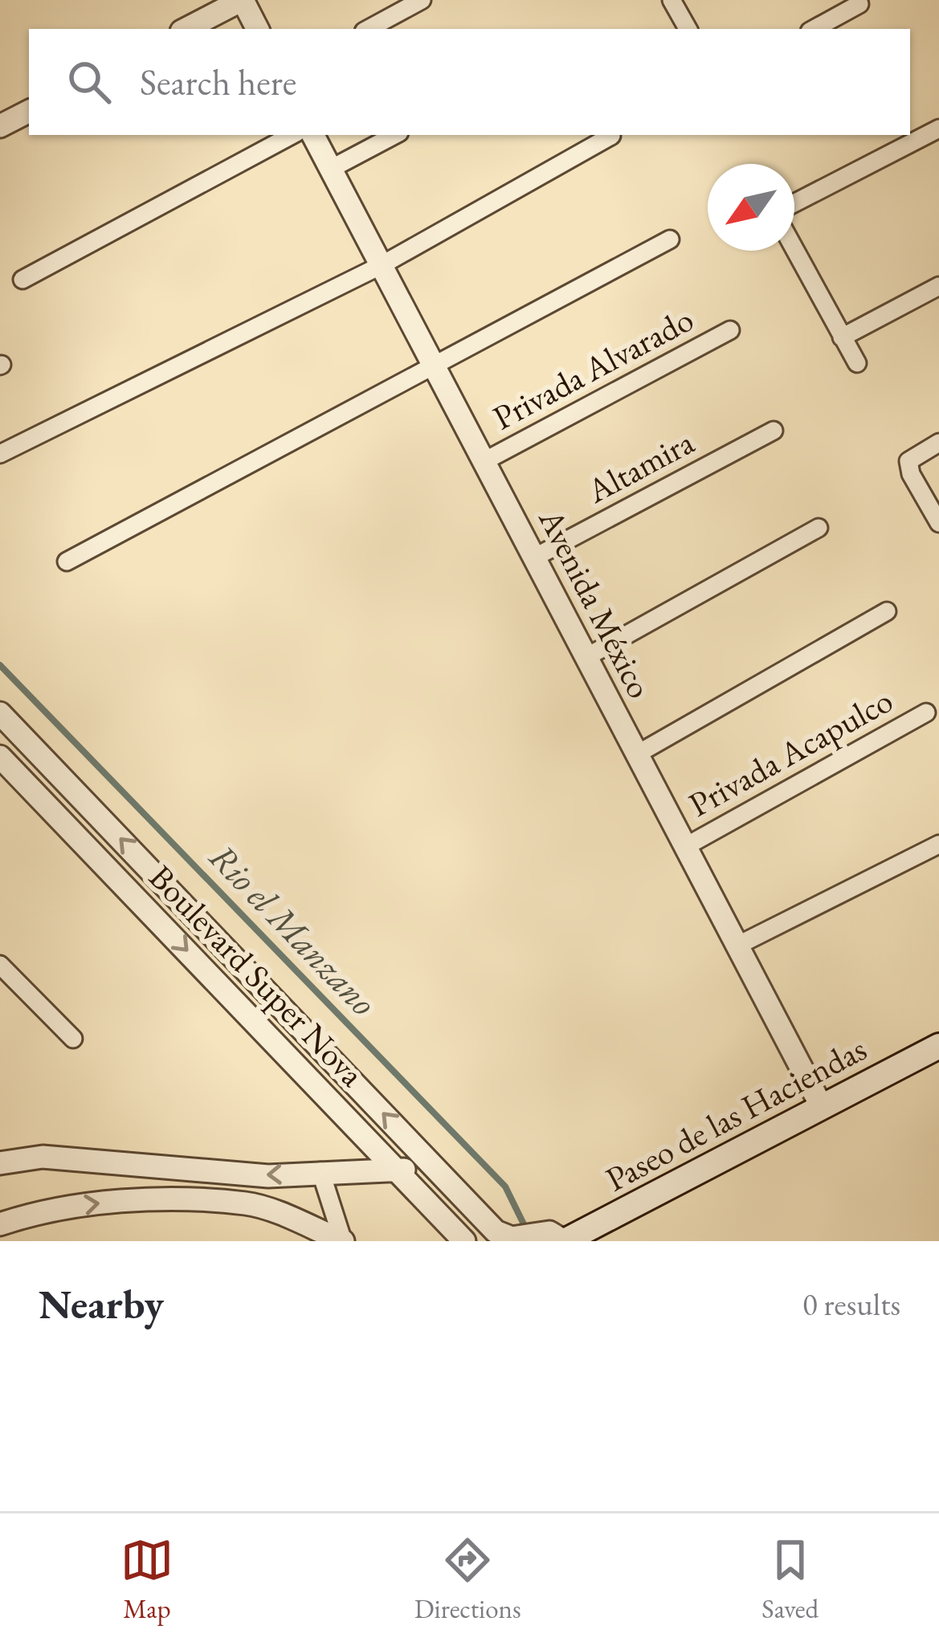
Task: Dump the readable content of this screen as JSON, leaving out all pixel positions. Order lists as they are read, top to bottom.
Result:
{
  "streets": {
    "main road": ["Paseo de las Haciendas"],
    "street": [
      "Privada Alvarado",
      "Altamira",
      "Avenida México",
      "Privada Acapulco",
      "Boulevard Super Nova"
    ]
  },
  "crossings": [
    ["Privada Alvarado", "Avenida México"],
    ["Altamira", "Avenida México"],
    ["Avenida México", "Privada Acapulco"],
    ["Avenida México", "Paseo de las Haciendas"],
    ["Boulevard Super Nova", "Paseo de las Haciendas"]
  ],
  "water": ["Rio el Manzano"],
  "north": "bottom left",
  "page": {
    "search": "Search here",
    "heading": ["Nearby", "0 results"],
    "nav": ["Map", "Directions", "Saved"]
  }
}
